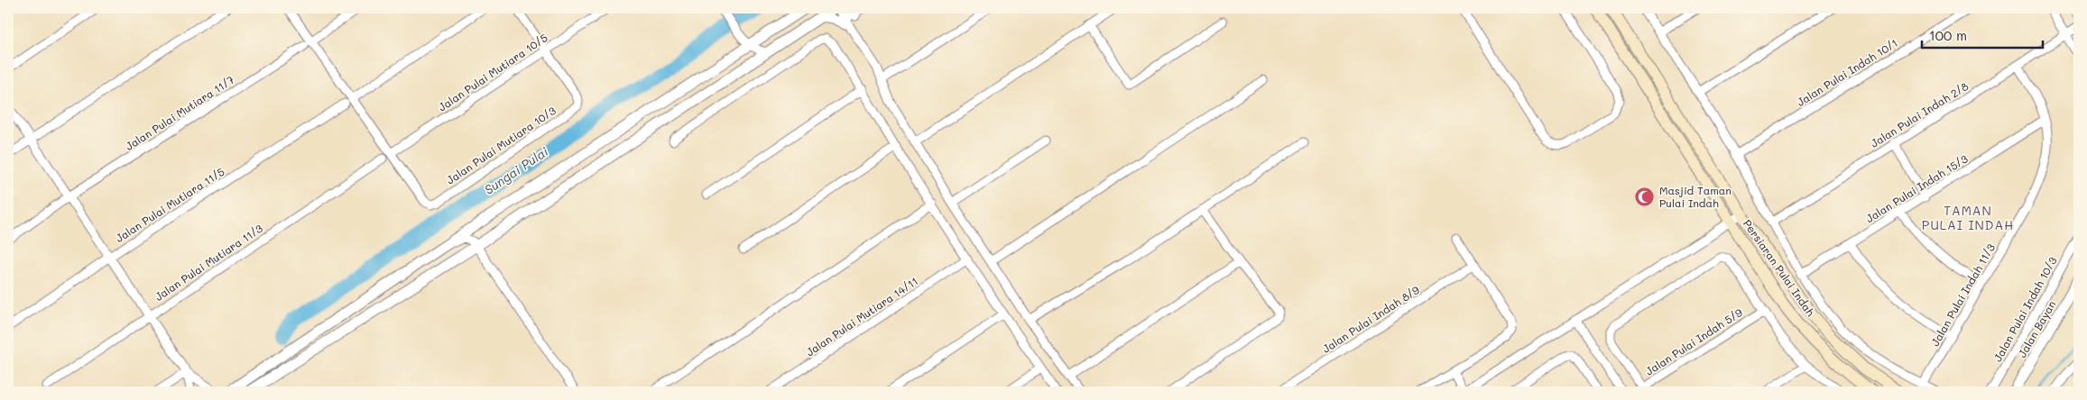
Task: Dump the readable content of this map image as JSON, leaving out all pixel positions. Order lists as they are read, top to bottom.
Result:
{
  "streets": {
    "main road": ["Persiaran Pulai Indah"],
    "street": [
      "Jalan Pulai Mutiara 10/5",
      "Jalan Pulai Indah 10/1",
      "Jalan Pulai Mutiara 11/7",
      "Jalan Pulai Indah 2/8",
      "Jalan Pulai Mutiara 10/3",
      "Jalan Pulai Indah 15/3",
      "Jalan Pulai Mutiara 11/5",
      "Jalan Pulai Mutiara 11/3",
      "Jalan Pulai Indah 11/3",
      "Jalan Pulai Indah 10/3",
      "Jalan Pulai Mutiara 14/11",
      "Jalan Pulai Indah 8/9",
      "Jalan Bayan",
      "Jalan Pulai Indah 5/9"
    ]
  },
  "crossings": [
    ["Jalan Pulai Mutiara 10/5", "Jalan Pulai Mutiara 10/3"],
    ["Jalan Pulai Indah 2/8", "Jalan Pulai Indah 11/3"],
    ["Jalan Pulai Indah 15/3", "Jalan Pulai Indah 11/3"]
  ],
  "districts": ["TAMAN PULAI INDAH"],
  "water": ["Sungai Pulai"],
  "places": {
    "mosque": ["Masjid Taman Pulai Indah"]
  },
  "scale_bar": "100 m"
}
